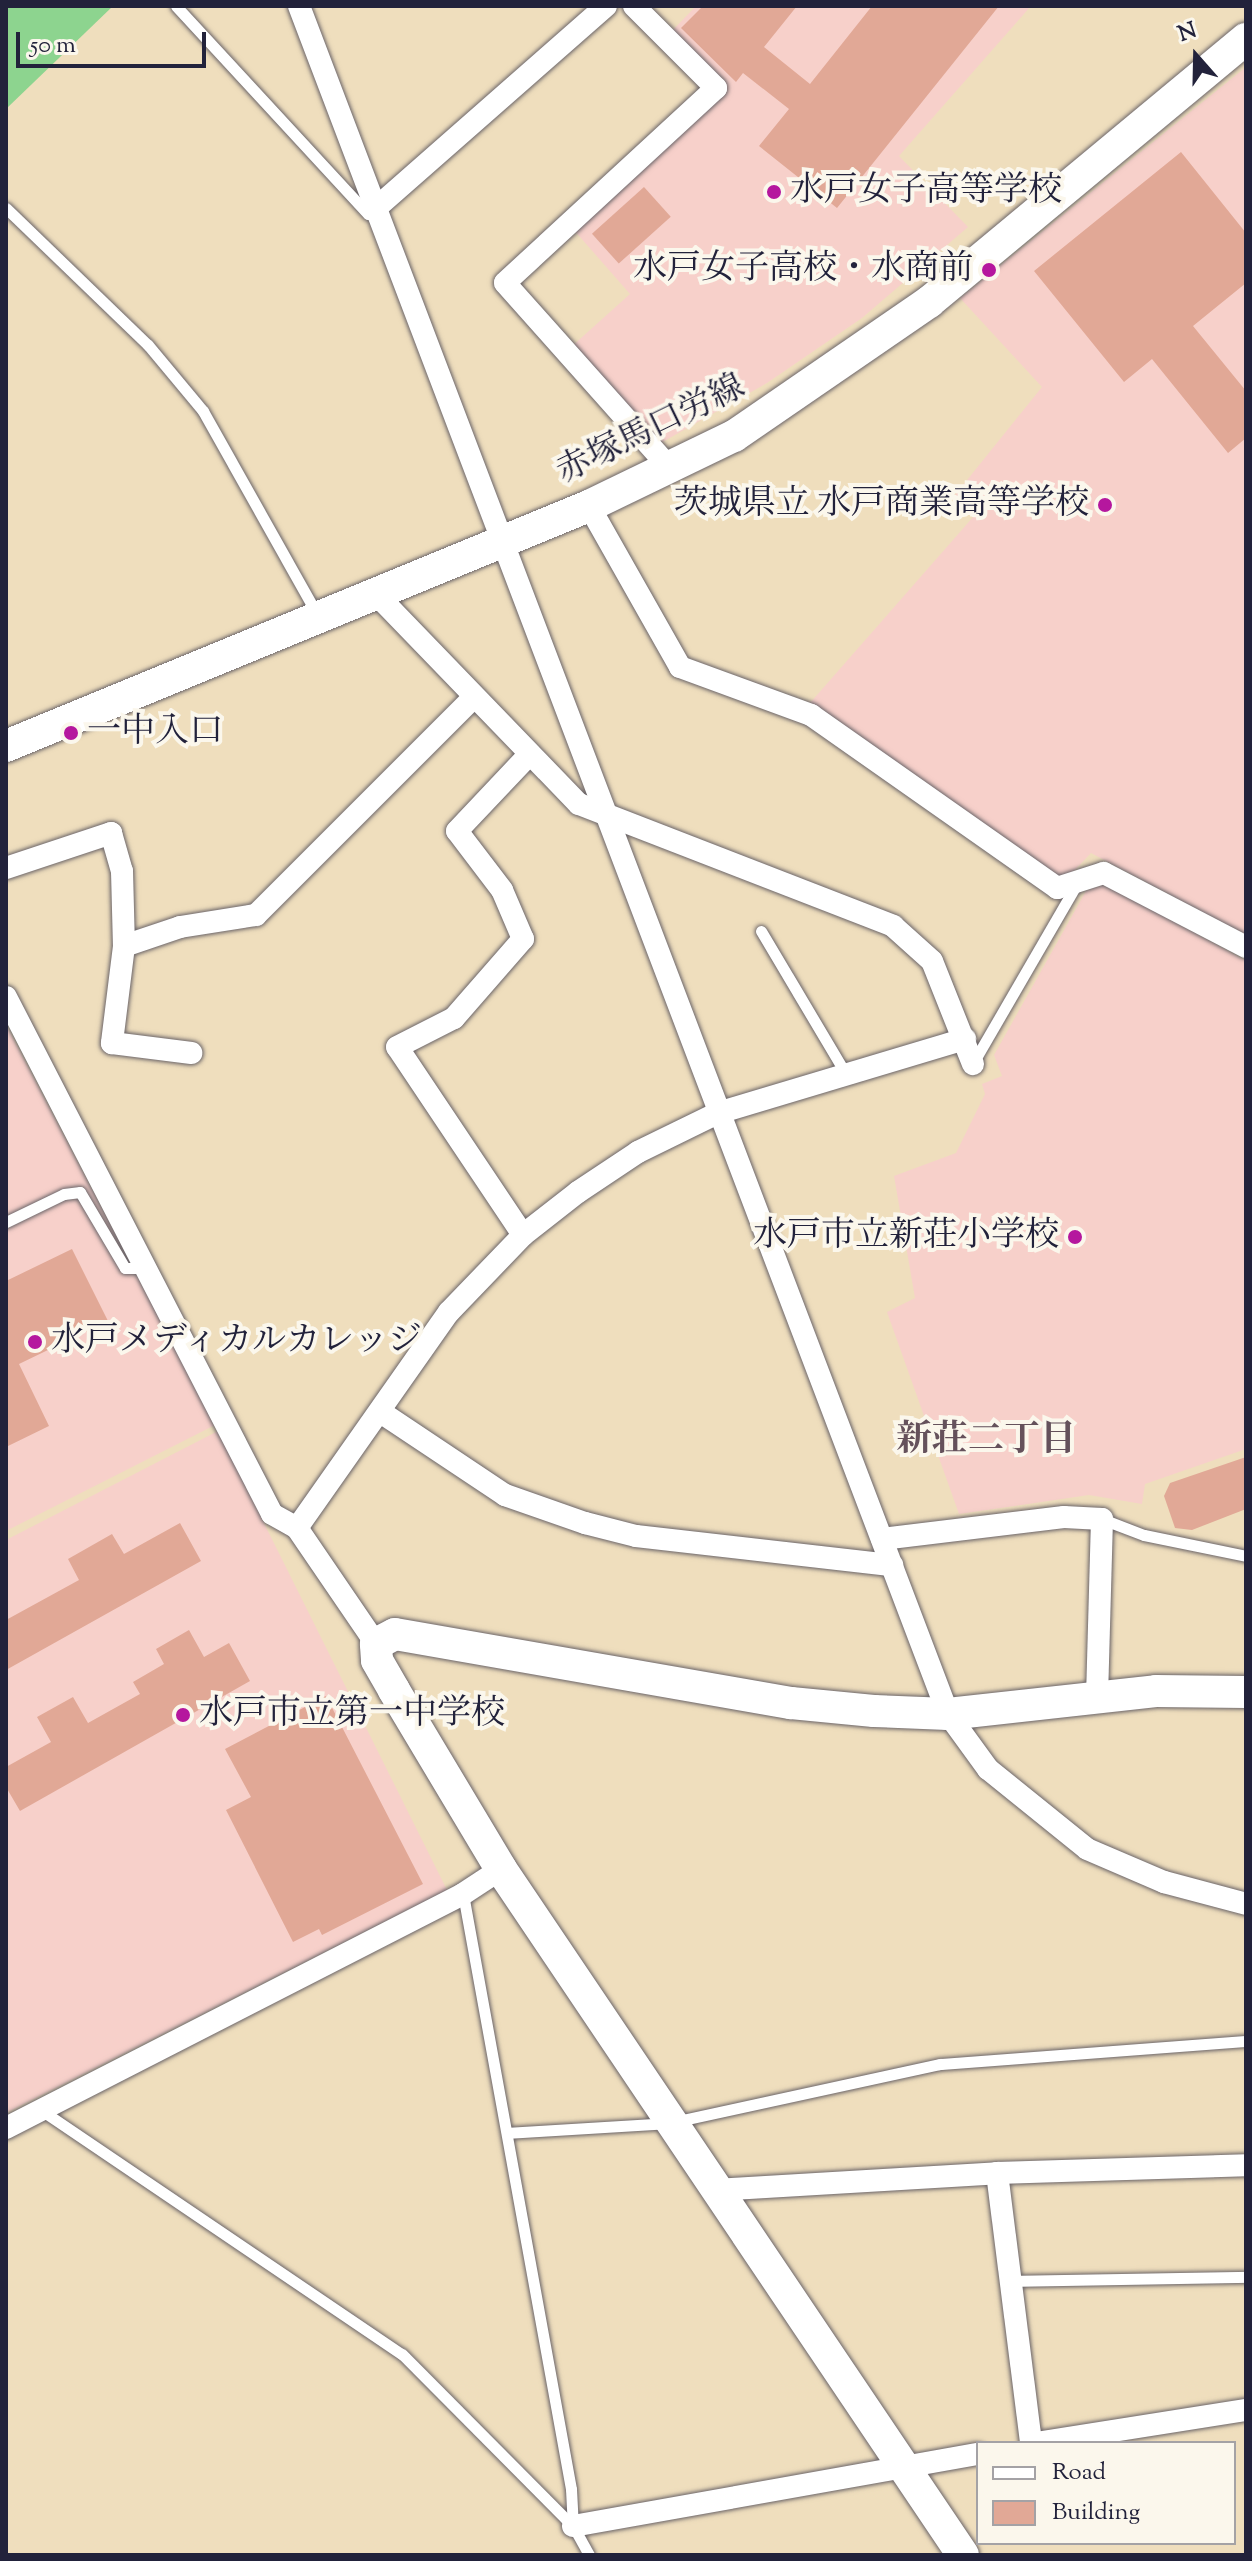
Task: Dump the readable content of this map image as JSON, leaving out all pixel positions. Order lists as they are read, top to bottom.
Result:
{
  "streets": {
    "street": ["赤塚馬口労線"]
  },
  "districts": ["新荘二丁目"],
  "places": [
    "水戸女子高等学校",
    "水戸女子高校・水商前",
    "茨城県立 水戸商業高等学校",
    "一中入口",
    "水戸市立新荘小学校",
    "水戸メディカルカレッジ",
    "水戸市立第一中学校"
  ],
  "legend": ["Road", "Building"],
  "scale_bar": "50 m",
  "north": "top"
}
